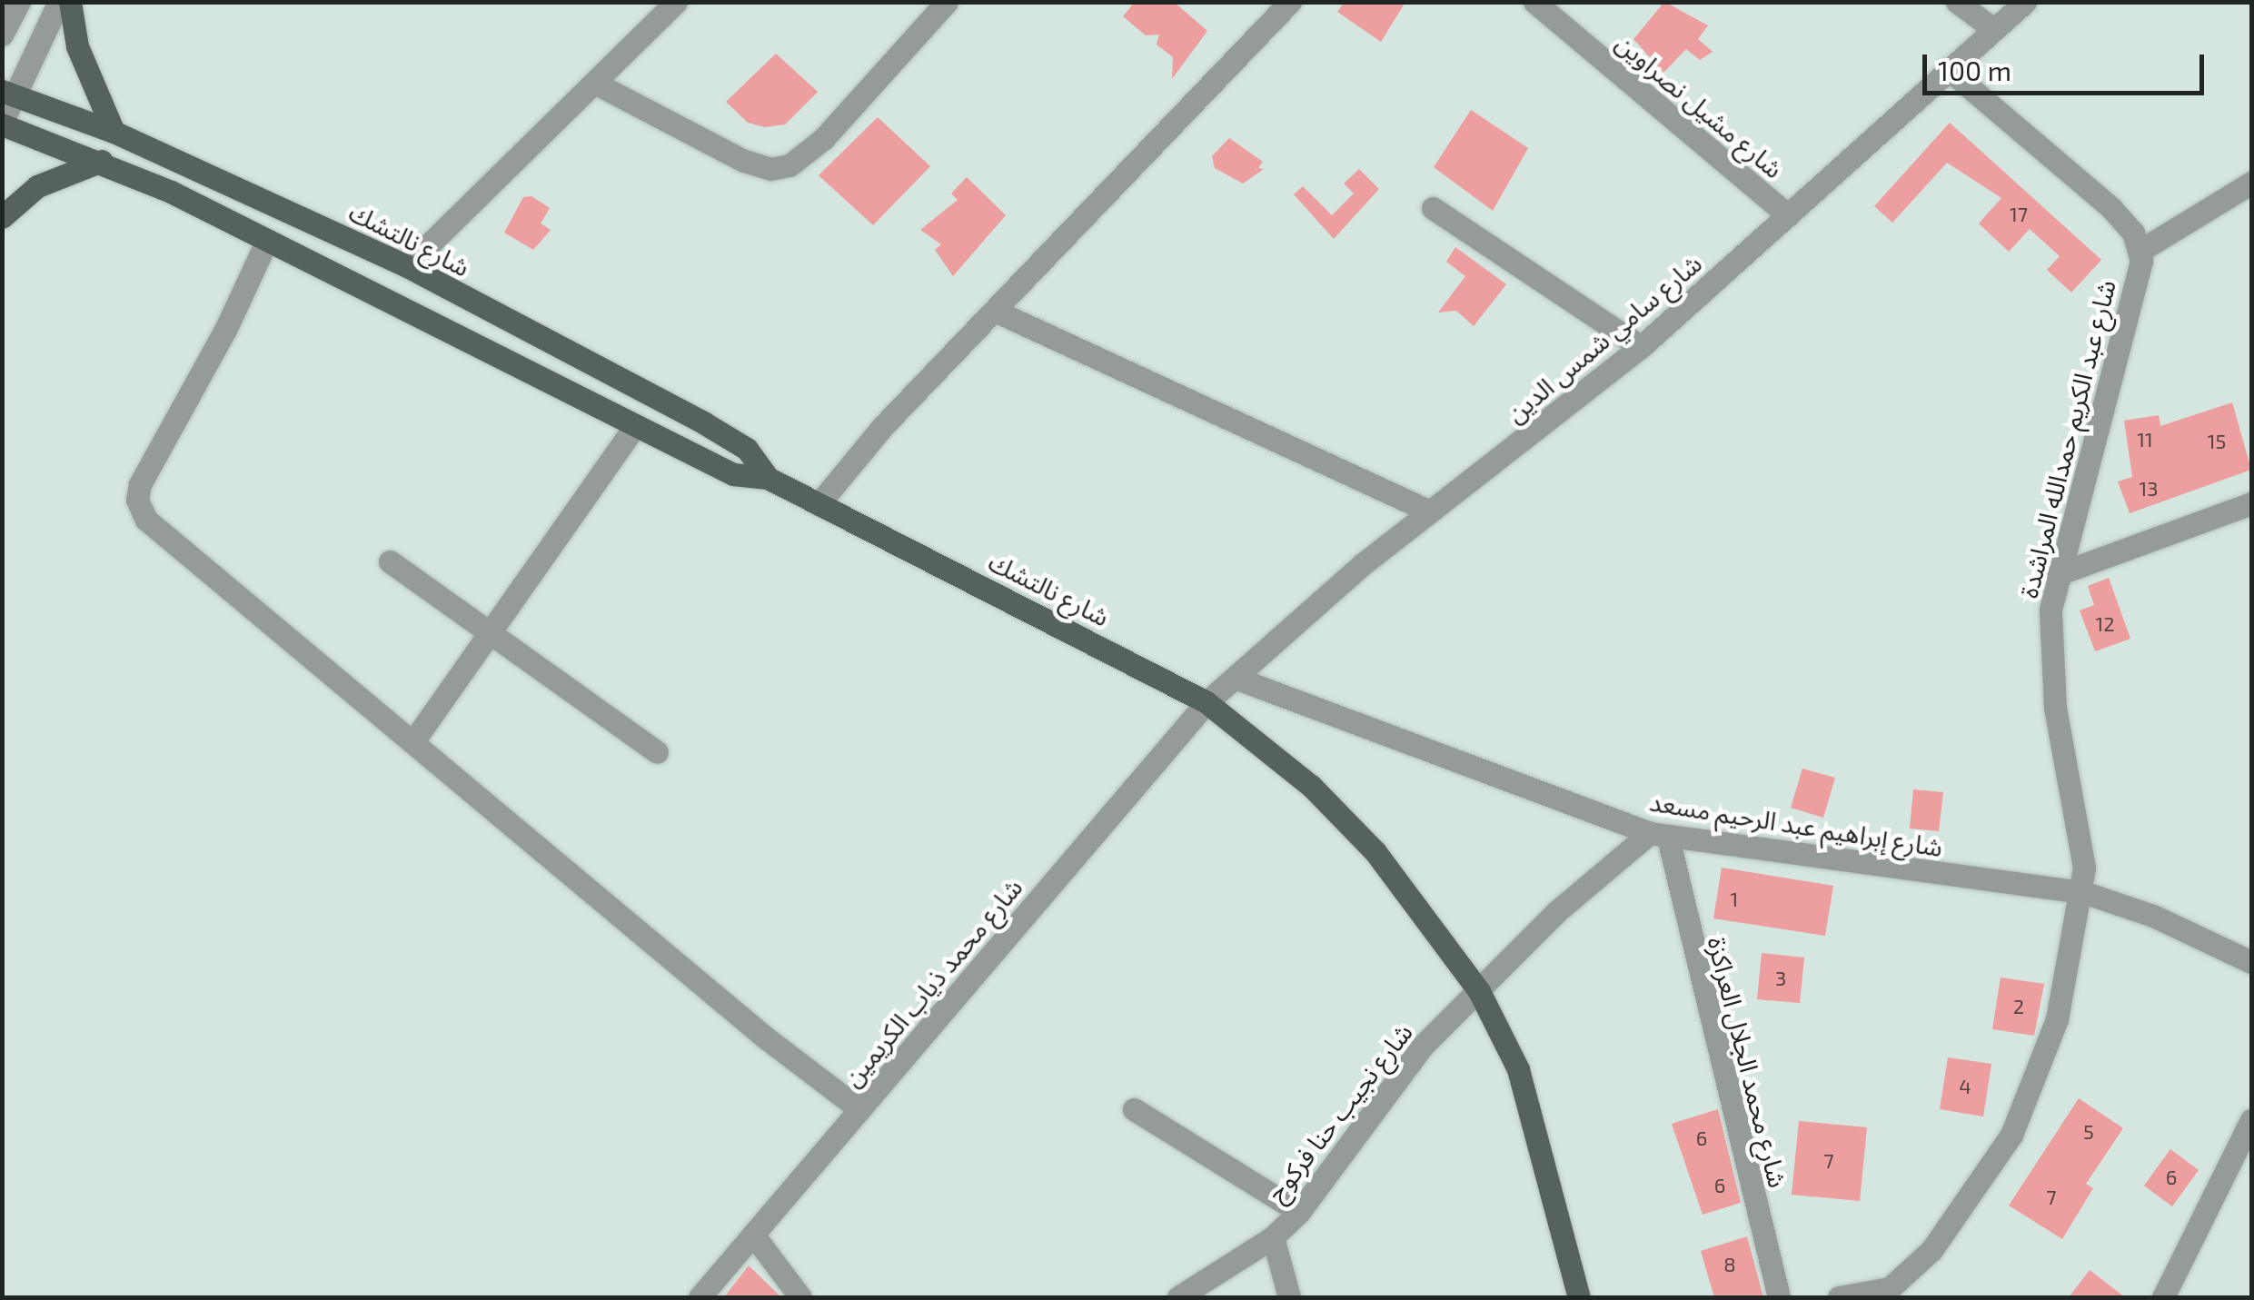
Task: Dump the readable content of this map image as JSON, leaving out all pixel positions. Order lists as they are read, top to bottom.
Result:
{
  "streets": {
    "main road": ["شارع نالتشك"],
    "street": [
      "شارع مشيل نصراوين",
      "شارع سامي شمس الدين",
      "شارع عبد الكريم حمدالله المراشدة",
      "شارع إبراهيم عبد الرحيم مسعد",
      "شارع محمد ذياب الكريمين",
      "شارع محمد الجلال العراكزة",
      "شارع نجيب حنا فركوح"
    ]
  },
  "crossings": [
    ["شارع مشيل نصراوين", "شارع سامي شمس الدين"],
    ["شارع نالتشك", "شارع سامي شمس الدين"],
    ["شارع نالتشك", "شارع محمد ذياب الكريمين"],
    ["شارع نالتشك", "شارع نجيب حنا فركوح"],
    ["شارع سامي شمس الدين", "شارع إبراهيم عبد الرحيم مسعد"],
    ["شارع سامي شمس الدين", "شارع محمد ذياب الكريمين"],
    ["شارع عبد الكريم حمدالله المراشدة", "شارع إبراهيم عبد الرحيم مسعد"],
    ["شارع إبراهيم عبد الرحيم مسعد", "شارع محمد الجلال العراكزة"],
    ["شارع إبراهيم عبد الرحيم مسعد", "شارع نجيب حنا فركوح"],
    ["شارع محمد الجلال العراكزة", "شارع نجيب حنا فركوح"]
  ],
  "house_numbers": [
    "17",
    "11",
    "15",
    "13",
    "12",
    "1",
    "3",
    "2",
    "4",
    "5",
    "6",
    "7",
    "6",
    "6",
    "7",
    "8"
  ],
  "scale_bar": "100 m"
}
